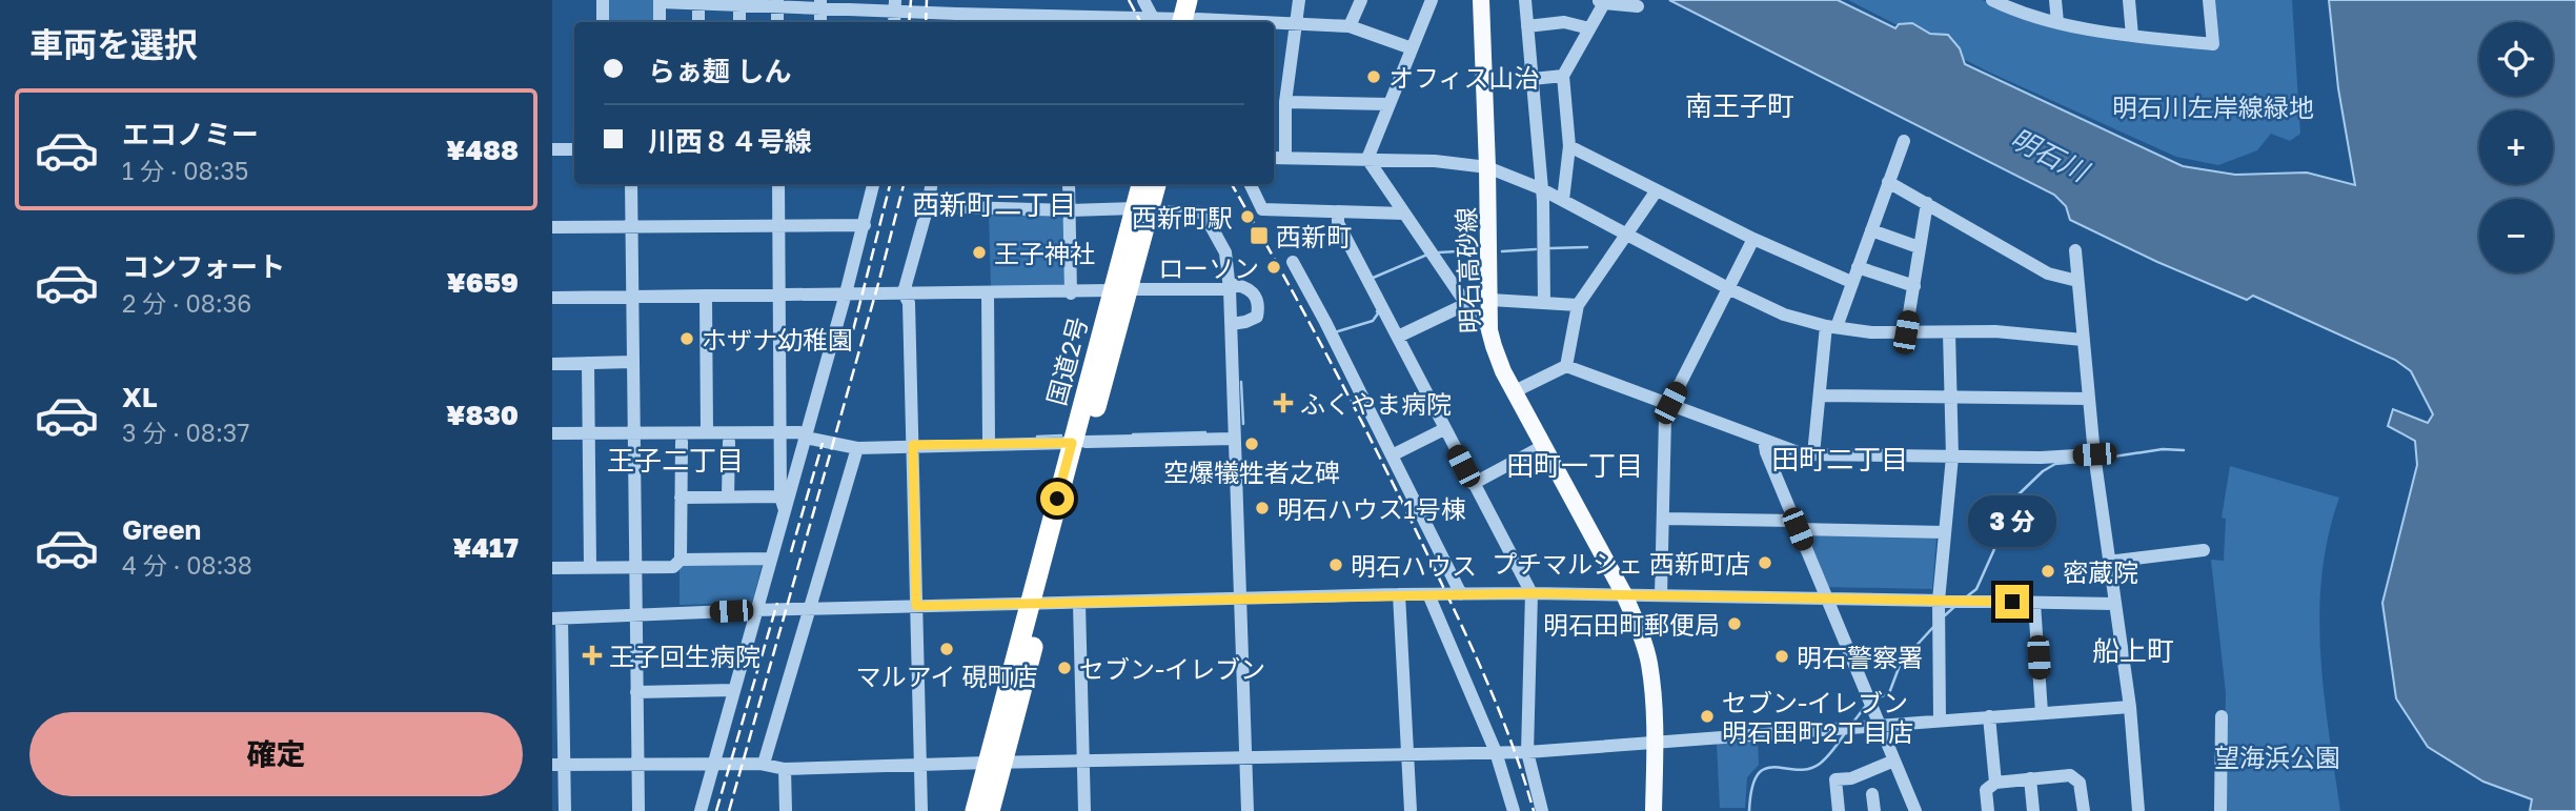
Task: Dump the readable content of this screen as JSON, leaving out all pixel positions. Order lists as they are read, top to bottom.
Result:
{
  "streets": {
    "highway": ["国道2号"],
    "main road": ["明石高砂線"]
  },
  "districts": [
    "南王子町",
    "西新町二丁目",
    "田町二丁目",
    "王子二丁目",
    "田町一丁目",
    "船上町"
  ],
  "water": ["明石川"],
  "parks": ["明石川左岸線緑地", "望海浜公園"],
  "places": {
    "other": [
      "オフィス山治",
      "西新町駅",
      "王子神社",
      "ローソン",
      "ホザナ幼稚園",
      "空爆犠牲者之碑",
      "明石ハウス1号棟",
      "プチマルシェ 西新町店",
      "明石ハウス",
      "密蔵院",
      "明石田町郵便局",
      "マルアイ 硯町店",
      "明石警察署",
      "セブン-イレブン",
      "セブン-イレブン 明石田町2丁目店"
    ],
    "transit": ["西新町"],
    "health": ["ふくやま病院", "王子回生病院"]
  },
  "page": {
    "heading": "車両を選択",
    "map_buttons": ["+", "−"],
    "banner": ["らぁ麺 しん", "川西８４号線"],
    "list": [
      {
        "name": "エコノミー",
        "note": "1 分 · 08:35",
        "value": "¥488"
      },
      {
        "name": "コンフォート",
        "note": "2 分 · 08:36",
        "value": "¥659"
      },
      {
        "name": "XL",
        "note": "3 分 · 08:37",
        "value": "¥830"
      },
      {
        "name": "Green",
        "note": "4 分 · 08:38",
        "value": "¥417"
      }
    ],
    "bubble": "3 分",
    "buttons": "確定"
  }
}
